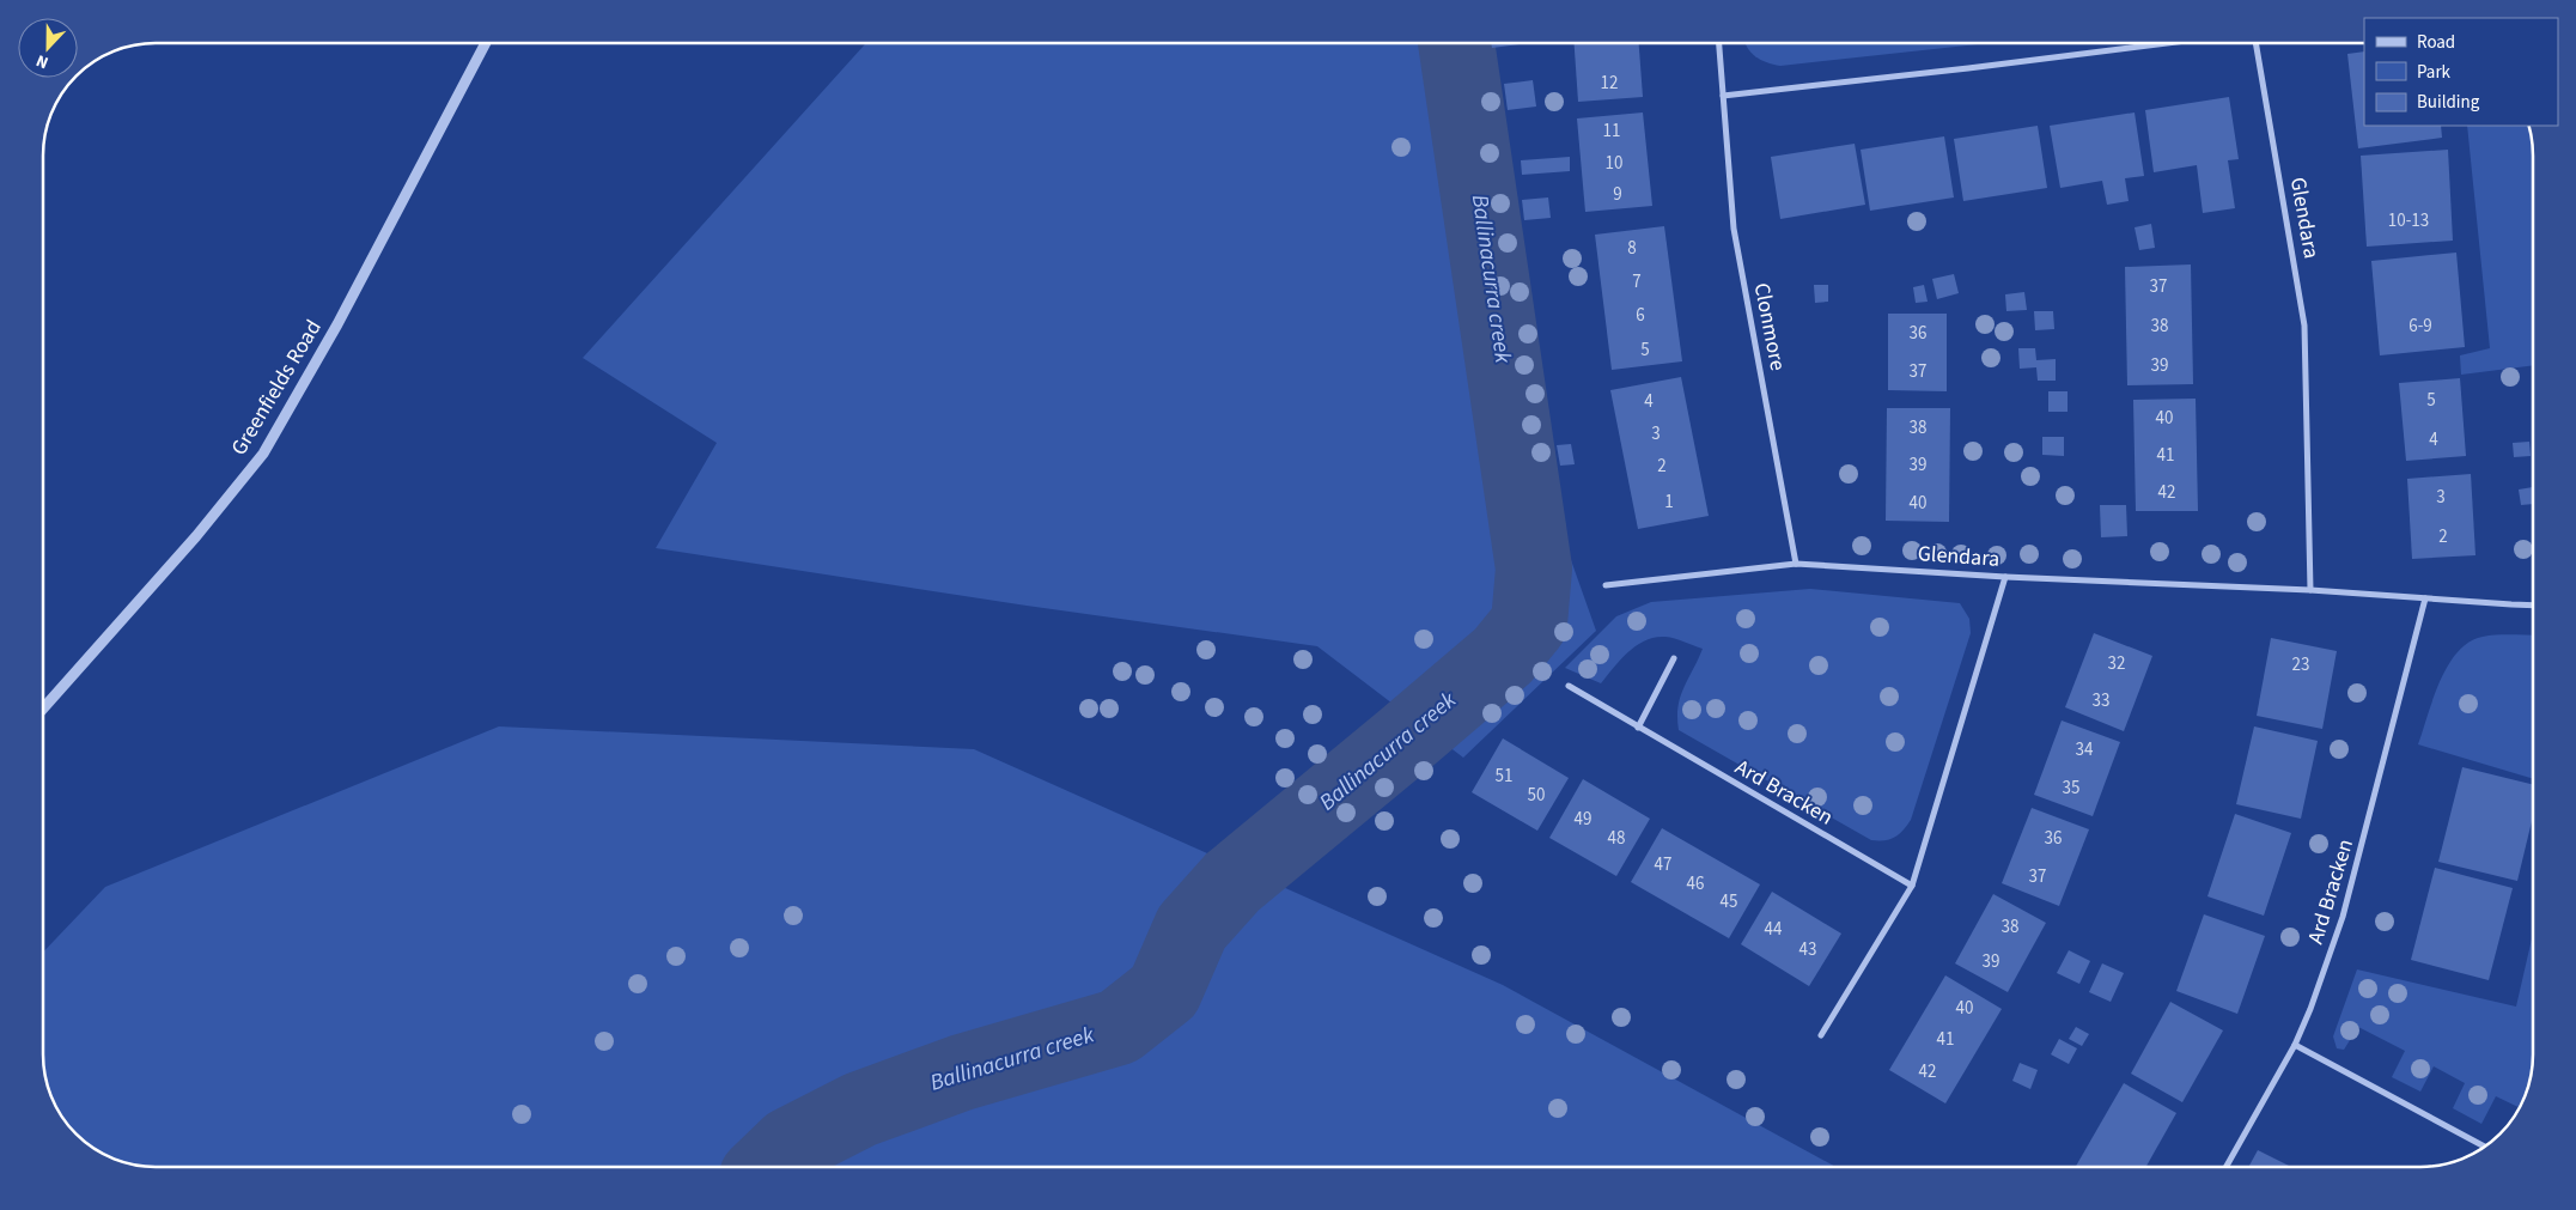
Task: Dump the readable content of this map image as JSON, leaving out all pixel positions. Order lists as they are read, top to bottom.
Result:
{
  "streets": {
    "street": [
      "Glendara",
      "Clonmore",
      "Greenfields Road",
      "Ard Bracken"
    ]
  },
  "crossings": [
    ["Glendara", "Clonmore"],
    ["Glendara", "Ard Bracken"]
  ],
  "water": ["Ballinacurra creek"],
  "house_numbers": [
    "12",
    "11",
    "10",
    "9",
    "10-13",
    "8",
    "7",
    "37",
    "6",
    "38",
    "6-9",
    "36",
    "5",
    "39",
    "37",
    "5",
    "4",
    "40",
    "38",
    "3",
    "4",
    "41",
    "39",
    "2",
    "42",
    "3",
    "1",
    "40",
    "2",
    "32",
    "23",
    "33",
    "34",
    "51",
    "35",
    "50",
    "49",
    "48",
    "36",
    "47",
    "37",
    "46",
    "45",
    "38",
    "44",
    "43",
    "39",
    "40",
    "41",
    "42"
  ],
  "legend": ["Road", "Park", "Building"],
  "north": "bottom"
}
